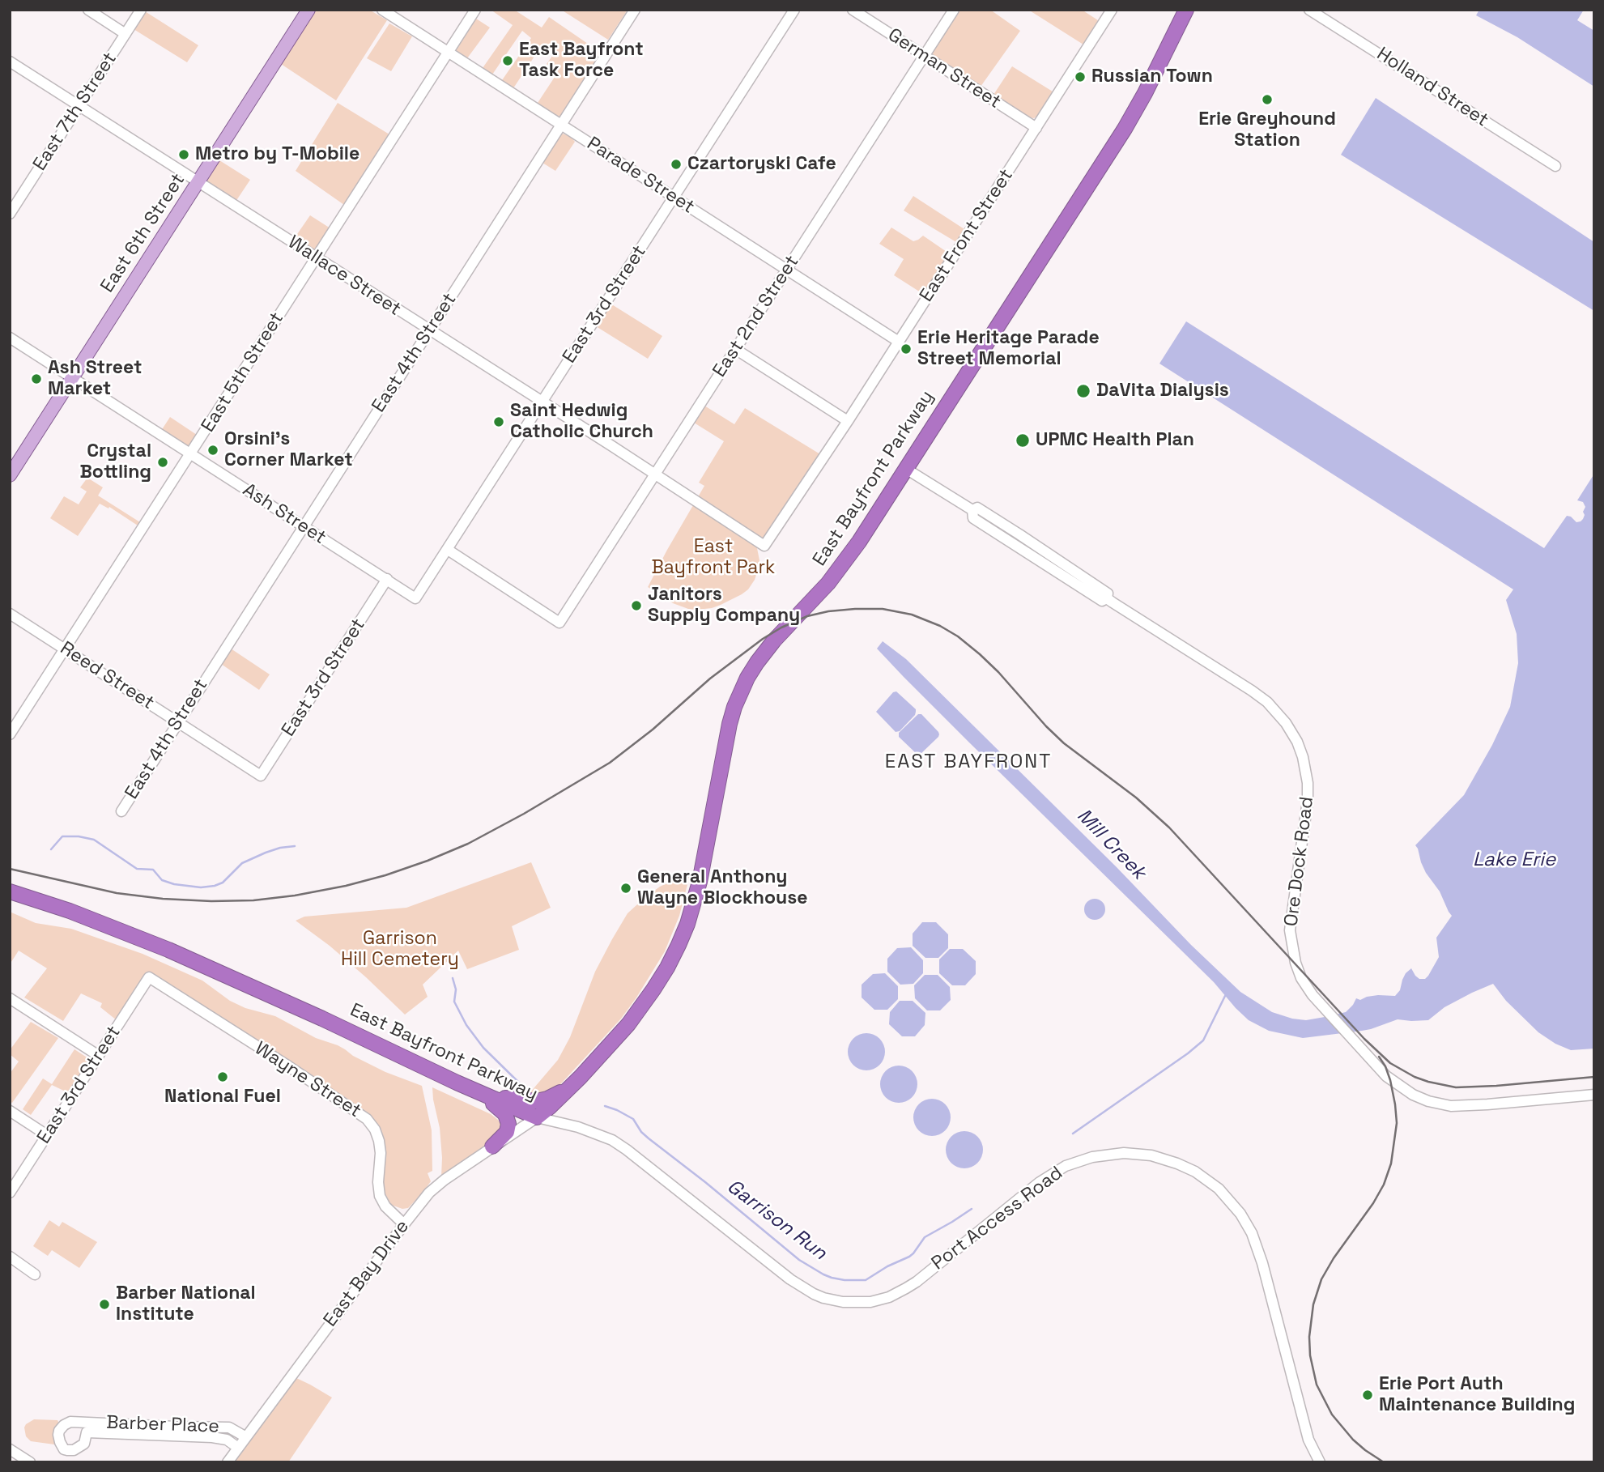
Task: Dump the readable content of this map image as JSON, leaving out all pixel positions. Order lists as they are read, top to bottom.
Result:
{
  "streets": {
    "highway": ["East Bayfront Parkway"],
    "main road": ["East 6th Street"],
    "street": [
      "German Street",
      "Holland Street",
      "East 7th Street",
      "Parade Street",
      "East Front Street",
      "Wallace Street",
      "East 3rd Street",
      "East 2nd Street",
      "East 4th Street",
      "East 5th Street",
      "Ash Street",
      "Reed Street",
      "Ore Dock Road",
      "Wayne Street",
      "Port Access Road",
      "East Bay Drive",
      "Barber Place"
    ]
  },
  "crossings": [
    ["German Street", "East Front Street"],
    ["German Street", "East 2nd Street"],
    ["East 7th Street", "Wallace Street"],
    ["Parade Street", "East Front Street"],
    ["Parade Street", "East 3rd Street"],
    ["Parade Street", "East 2nd Street"],
    ["Parade Street", "East 4th Street"],
    ["Parade Street", "East 5th Street"],
    ["East 6th Street", "Wallace Street"],
    ["East 6th Street", "Ash Street"],
    ["East Front Street", "Wallace Street"],
    ["Wallace Street", "East 3rd Street"],
    ["Wallace Street", "East 2nd Street"],
    ["Wallace Street", "East 4th Street"],
    ["Wallace Street", "East 5th Street"],
    ["East 3rd Street", "East 2nd Street"],
    ["East 3rd Street", "Ash Street"],
    ["East 3rd Street", "Reed Street"],
    ["East 3rd Street", "Wayne Street"],
    ["East 4th Street", "Ash Street"],
    ["East 4th Street", "Reed Street"],
    ["East 5th Street", "Ash Street"],
    ["East 5th Street", "Reed Street"],
    ["East Bayfront Parkway", "Ore Dock Road"],
    ["East Bayfront Parkway", "Port Access Road"],
    ["East Bayfront Parkway", "East Bay Drive"],
    ["Wayne Street", "East Bay Drive"],
    ["Port Access Road", "East Bay Drive"],
    ["East Bay Drive", "Barber Place"]
  ],
  "districts": ["EAST BAYFRONT"],
  "water": ["Mill Creek", "Lake Erie", "Garrison Run"],
  "parks": ["East Bayfront Park", "Garrison Hill Cemetery"],
  "places": [
    "East Bayfront Task Force",
    "Russian Town",
    "Erie Greyhound Station",
    "Metro by T-Mobile",
    "Czartoryski Cafe",
    "Erie Heritage Parade Street Memorial",
    "Ash Street Market",
    "DaVita Dialysis",
    "Saint Hedwig Catholic Church",
    "UPMC Health Plan",
    "Orsini's Corner Market",
    "Crystal Bottling",
    "Janitors Supply Company",
    "General Anthony Wayne Blockhouse",
    "National Fuel",
    "Barber National Institute",
    "Erie Port Auth Maintenance Building"
  ]
}
